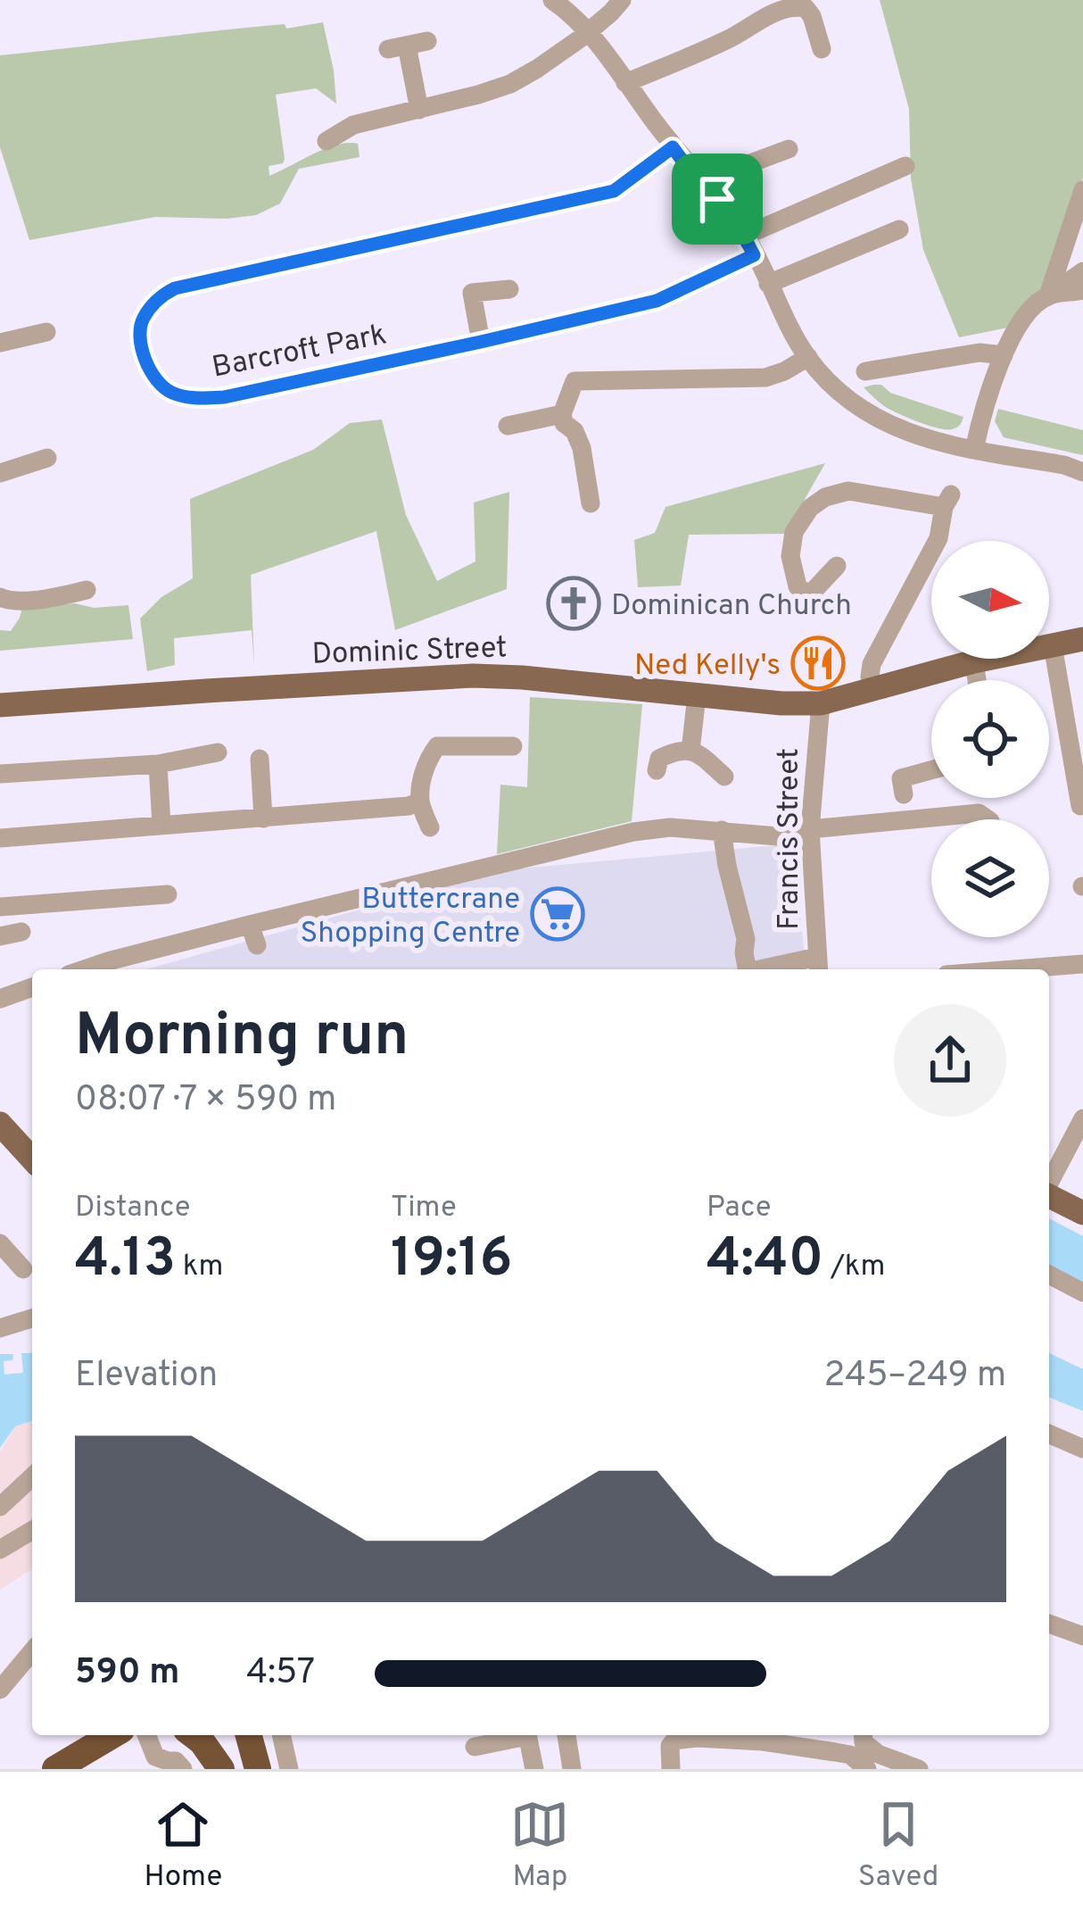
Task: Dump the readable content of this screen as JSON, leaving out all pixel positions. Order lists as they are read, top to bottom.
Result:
{
  "streets": {
    "main road": ["Dominic Street"],
    "street": ["Barcroft Park", "Francis Street"]
  },
  "crossings": [
    ["Dominic Street", "Francis Street"]
  ],
  "places": {
    "church": ["Dominican Church"],
    "restaurant": ["Ned Kelly's"],
    "supermarket": ["Buttercrane Shopping Centre"]
  },
  "north": "right",
  "page": {
    "heading": ["Morning run", "08:07 · 7 × 590 m"],
    "stats": [
      ["Distance", "4.13 km"],
      ["Time", "19:16"],
      ["Pace", "4:40 /km"]
    ],
    "chart": ["Elevation", "245–249 m"],
    "list": [
      {
        "name": "590 m",
        "note": "4:57"
      }
    ],
    "tabs": ["Home", "Map", "Saved"]
  }
}
